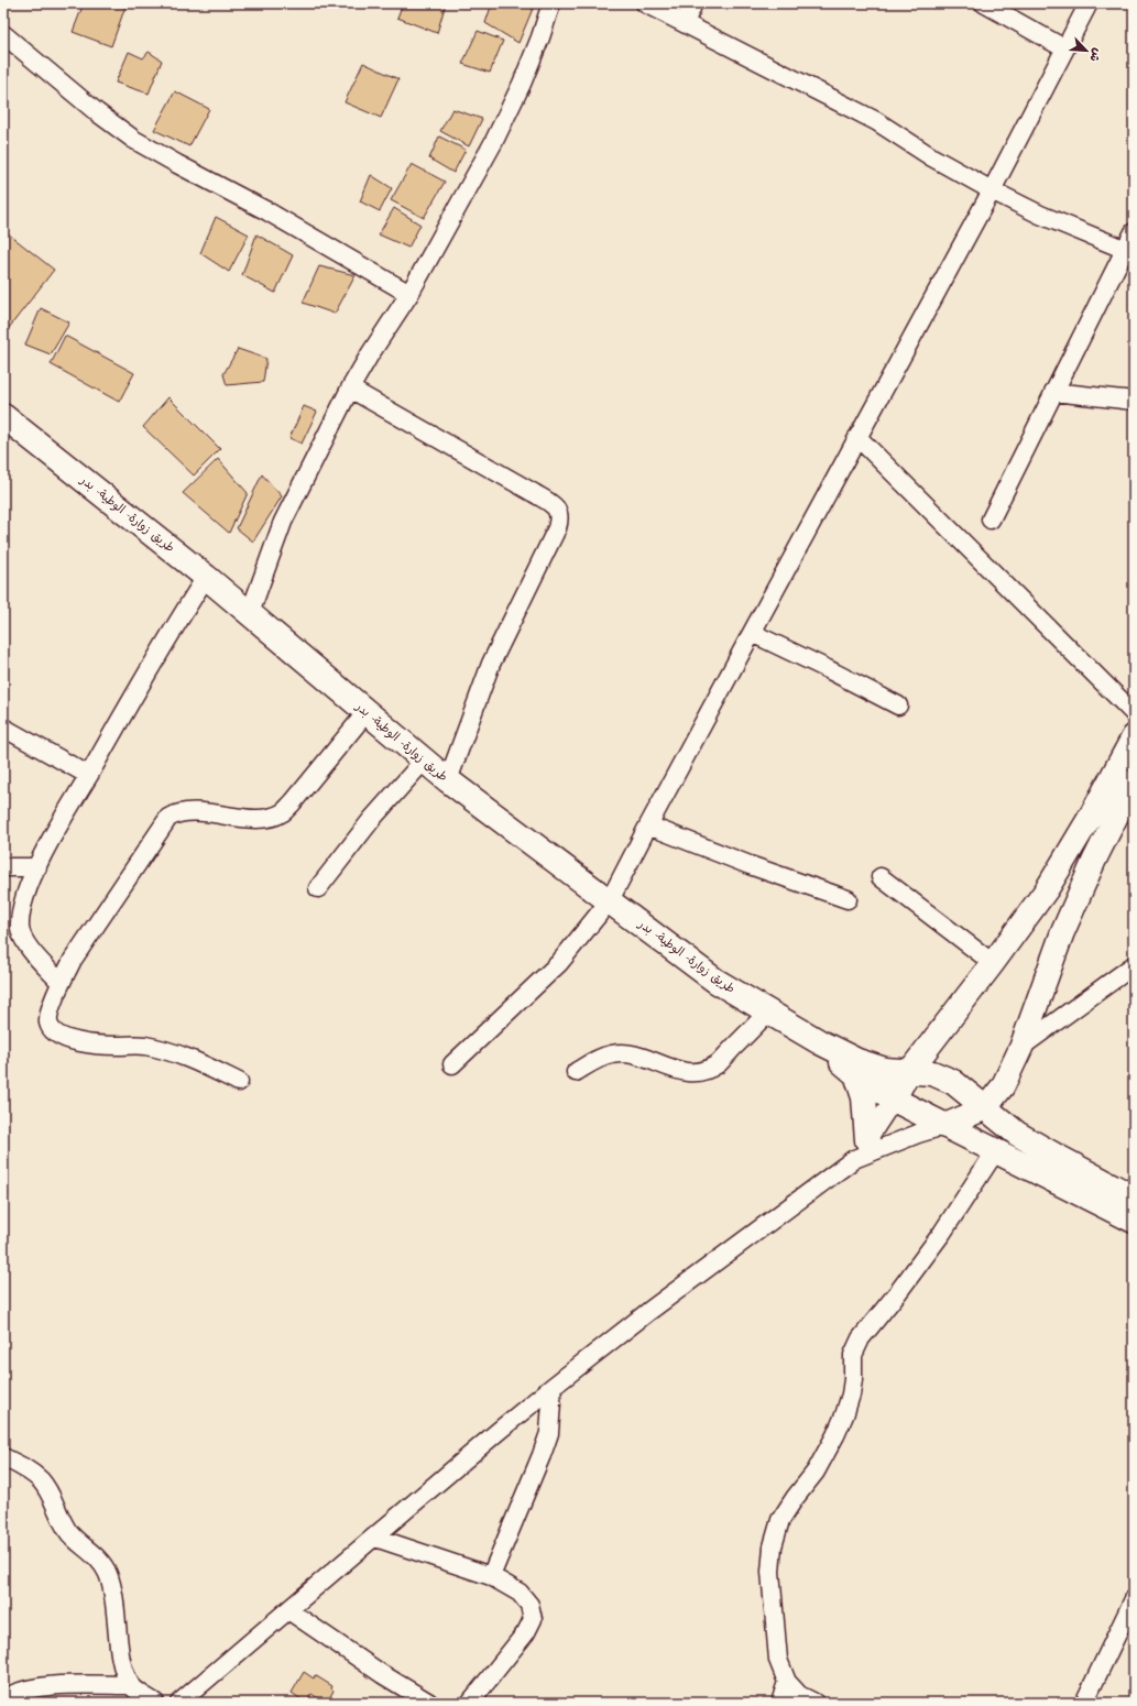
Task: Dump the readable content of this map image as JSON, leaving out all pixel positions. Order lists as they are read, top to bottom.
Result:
{
  "streets": {
    "highway": ["طريق زوارة- الوطية- بدر"]
  },
  "north": "bottom right"
}
